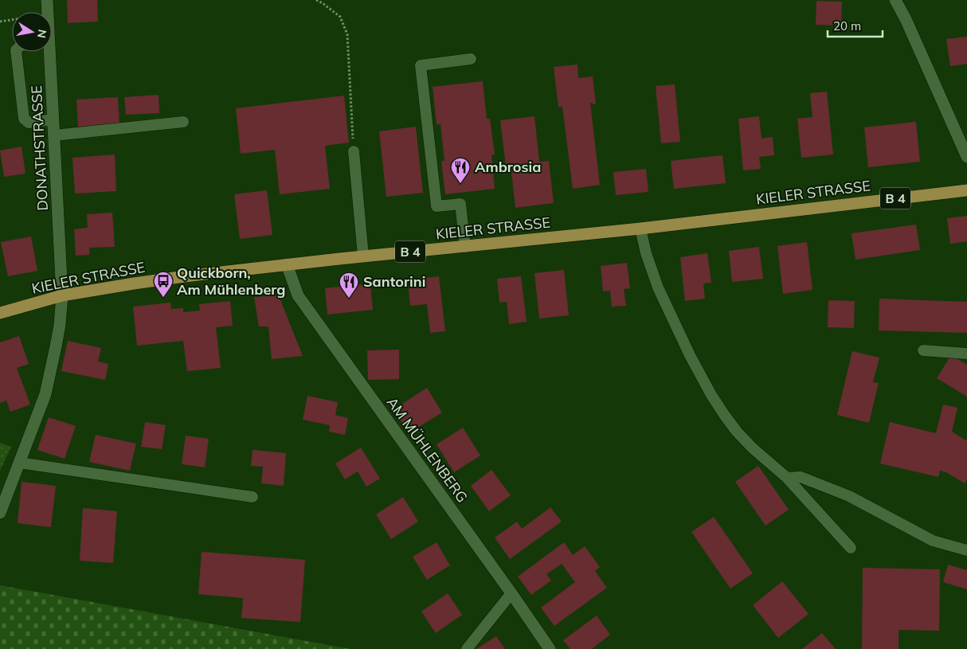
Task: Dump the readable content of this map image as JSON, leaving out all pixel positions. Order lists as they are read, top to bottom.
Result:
{
  "streets": {
    "main road": ["KIELER STRASSE", "B 4"],
    "street": ["DONATHSTRASSE", "AM MÜHLENBERG"]
  },
  "crossings": [
    ["DONATHSTRASSE", "KIELER STRASSE"],
    ["KIELER STRASSE", "AM MÜHLENBERG"]
  ],
  "places": {
    "restaurant": ["Ambrosia", "Santorini"],
    "bus stop": ["Quickborn, Am Mühlenberg"]
  },
  "scale_bar": "20 m",
  "north": "right"
}
